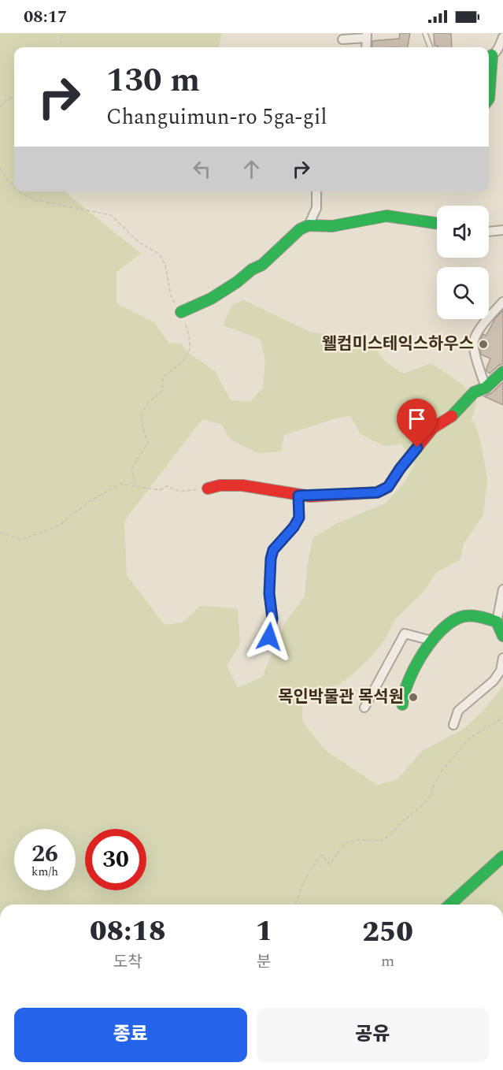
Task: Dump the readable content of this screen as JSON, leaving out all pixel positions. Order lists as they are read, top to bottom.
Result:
{
  "places": ["웰컴미스테익스하우스", "목인박물관 목석원"],
  "page": {
    "status": "08:17",
    "turn": ["130 m", "Changuimun-ro 5ga-gil"],
    "speed": "26 km/h",
    "limit": "30",
    "eta": [
      "08:18",
      "도착",
      "1",
      "분",
      "250",
      "m"
    ],
    "buttons": ["종료", "공유"]
  }
}
